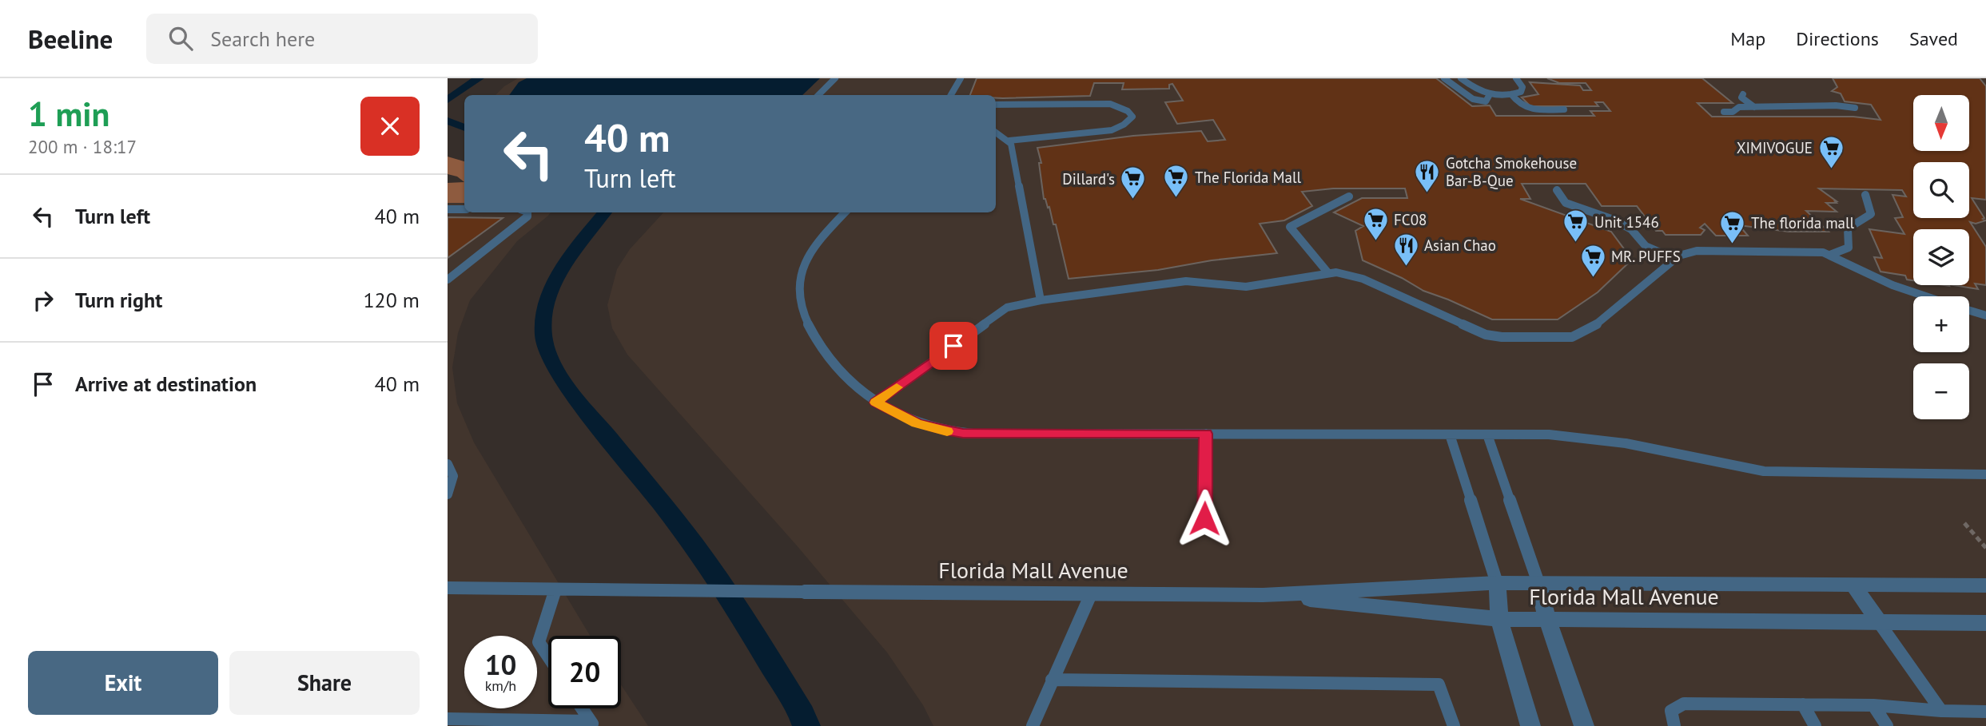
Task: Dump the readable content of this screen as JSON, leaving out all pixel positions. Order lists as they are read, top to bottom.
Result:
{
  "streets": {
    "street": ["Florida Mall Avenue"]
  },
  "places": {
    "supermarket": [
      "XIMIVOGUE",
      "The Florida Mall",
      "Dillard's",
      "FC08",
      "Unit 1546",
      "The florida mall",
      "MR. PUFFS"
    ],
    "restaurant": ["Gotcha Smokehouse Bar-B-Que", "Asian Chao"]
  },
  "north": "bottom",
  "page": {
    "header": "Beeline",
    "search": "Search here",
    "nav": ["Map", "Directions", "Saved"],
    "heading": ["1 min", "200 m · 18:17"],
    "map_buttons": ["+", "−"],
    "turn": ["40 m", "Turn left"],
    "list": [
      {
        "name": "Turn left",
        "value": "40 m"
      },
      {
        "name": "Turn right",
        "value": "120 m"
      },
      {
        "name": "Arrive at destination",
        "value": "40 m"
      }
    ],
    "speed": "10 km/h",
    "limit": "20",
    "buttons": ["Exit", "Share"]
  }
}
